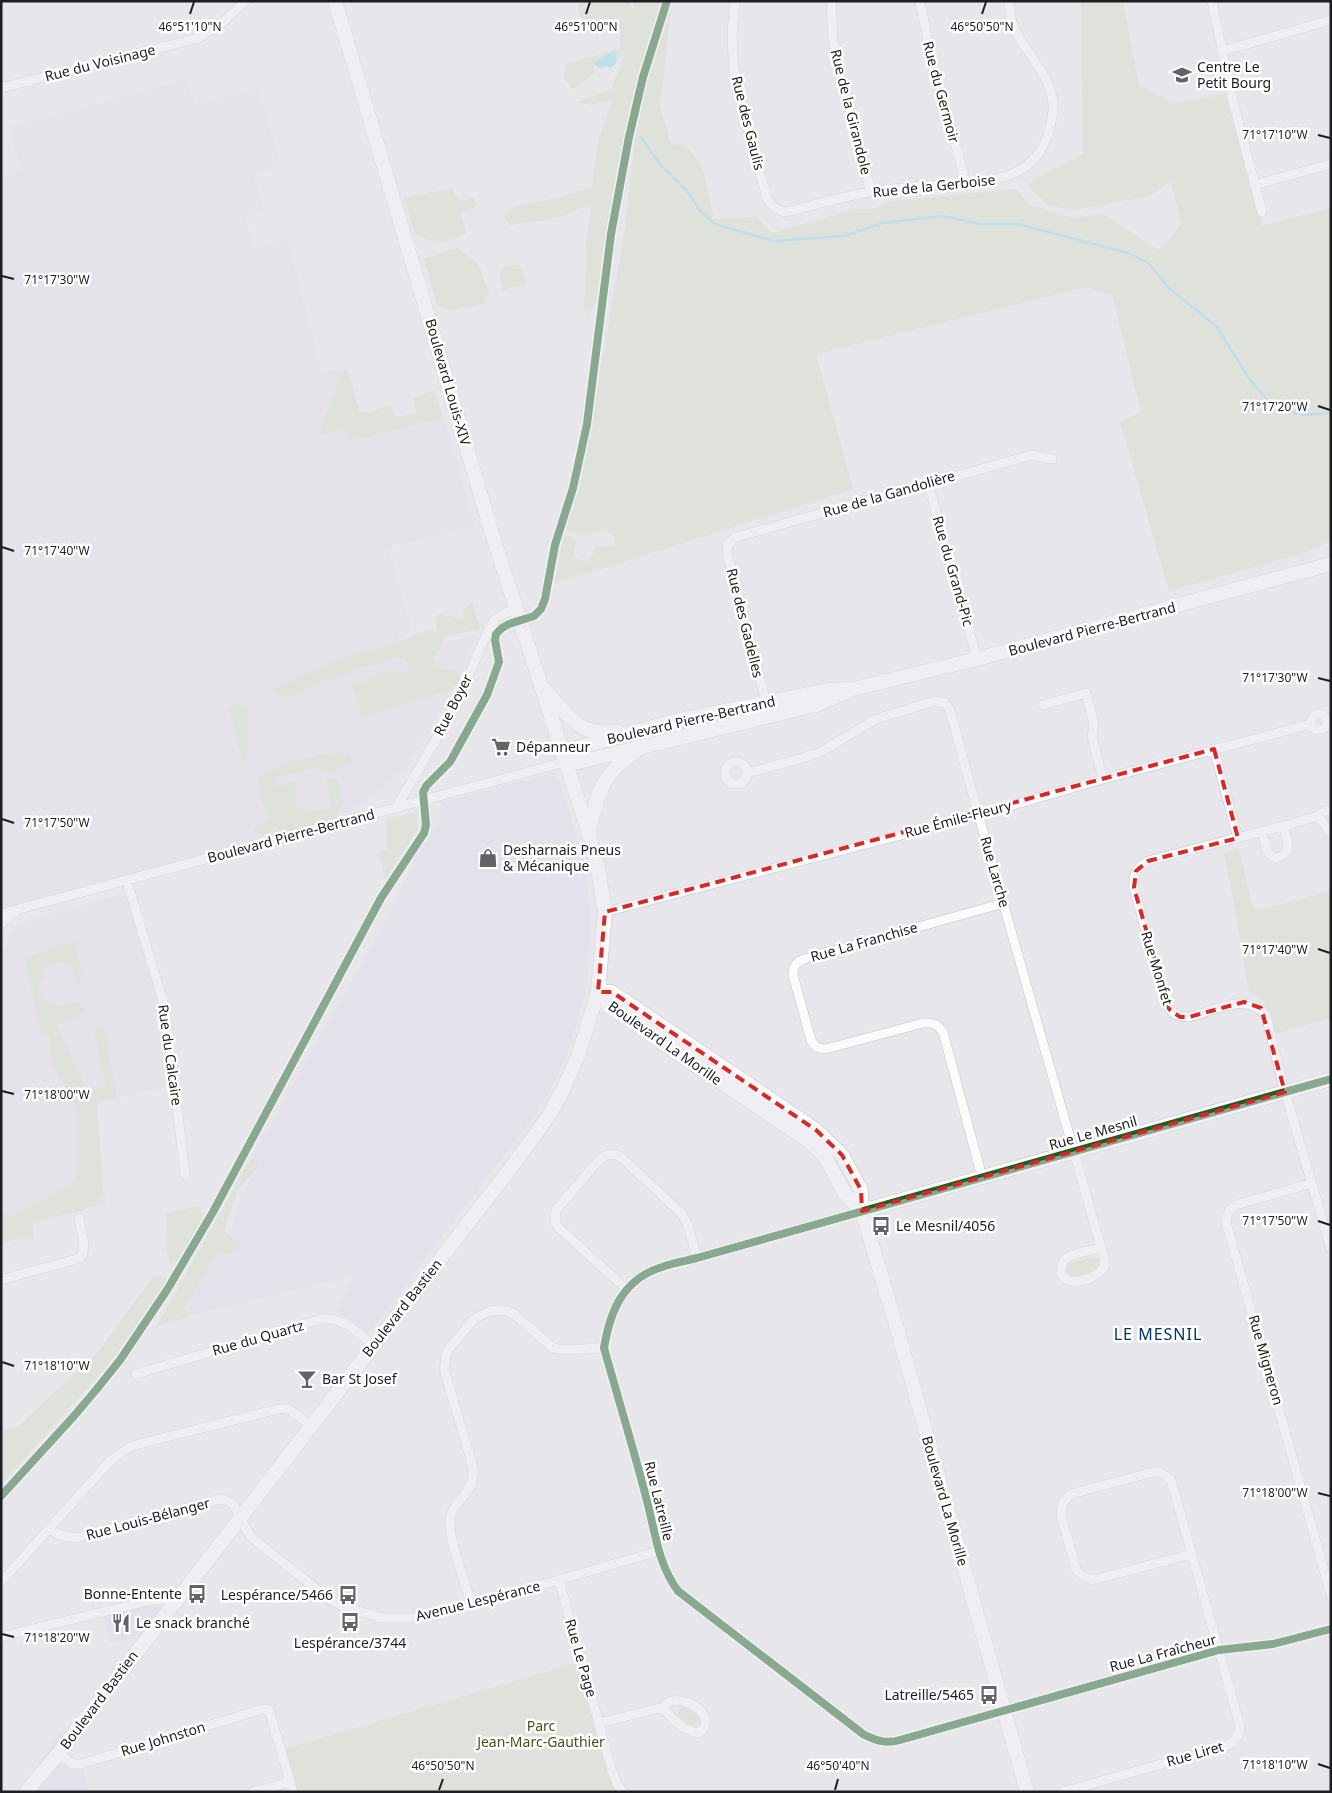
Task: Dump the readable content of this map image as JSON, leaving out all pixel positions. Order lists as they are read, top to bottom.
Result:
{
  "streets": {
    "main road": [
      "Boulevard Louis-XIV",
      "Boulevard Pierre-Bertrand",
      "Boulevard La Morille",
      "Rue Le Mesnil",
      "Boulevard Bastien"
    ],
    "street": [
      "Rue du Voisinage",
      "Rue du Germoir",
      "Rue de la Girandole",
      "Rue des Gaulis",
      "Rue de la Gerboise",
      "Rue de la Gandolière",
      "Rue du Grand-Pic",
      "Rue des Gadelles",
      "Rue Boyer",
      "Rue Émile-Fleury",
      "Rue Larche",
      "Rue La Franchise",
      "Rue Monfet",
      "Rue du Calcaire",
      "Rue du Quartz",
      "Rue Migneron",
      "Rue Latreille",
      "Rue Louis-Bélanger",
      "Avenue Lespérance",
      "Rue La Fraîcheur",
      "Rue Le Page",
      "Rue Johnston",
      "Rue Liret"
    ]
  },
  "crossings": [
    ["Rue du Germoir", "Rue de la Gerboise"],
    ["Rue de la Girandole", "Rue de la Gerboise"],
    ["Rue des Gaulis", "Rue de la Gerboise"],
    ["Boulevard Louis-XIV", "Boulevard Pierre-Bertrand"],
    ["Boulevard Louis-XIV", "Rue Boyer"],
    ["Boulevard Louis-XIV", "Boulevard Bastien"],
    ["Rue de la Gandolière", "Rue du Grand-Pic"],
    ["Rue de la Gandolière", "Rue des Gadelles"],
    ["Rue du Grand-Pic", "Boulevard Pierre-Bertrand"],
    ["Rue des Gadelles", "Boulevard Pierre-Bertrand"],
    ["Boulevard Pierre-Bertrand", "Rue Boyer"],
    ["Boulevard Pierre-Bertrand", "Rue du Calcaire"],
    ["Boulevard Pierre-Bertrand", "Boulevard Bastien"],
    ["Rue Émile-Fleury", "Rue Larche"],
    ["Rue Émile-Fleury", "Boulevard Bastien"],
    ["Rue Larche", "Rue La Franchise"],
    ["Rue Larche", "Rue Le Mesnil"],
    ["Rue La Franchise", "Rue Le Mesnil"],
    ["Rue Monfet", "Rue Le Mesnil"],
    ["Rue Monfet", "Rue Migneron"],
    ["Boulevard La Morille", "Rue Le Mesnil"],
    ["Boulevard La Morille", "Boulevard Bastien"],
    ["Boulevard La Morille", "Rue Latreille"],
    ["Boulevard La Morille", "Rue La Fraîcheur"],
    ["Rue Le Mesnil", "Rue Latreille"],
    ["Boulevard Bastien", "Rue du Quartz"],
    ["Boulevard Bastien", "Rue Louis-Bélanger"],
    ["Boulevard Bastien", "Avenue Lespérance"],
    ["Boulevard Bastien", "Rue Johnston"],
    ["Rue Latreille", "Avenue Lespérance"],
    ["Rue Latreille", "Rue La Fraîcheur"],
    ["Rue Louis-Bélanger", "Avenue Lespérance"],
    ["Avenue Lespérance", "Rue Le Page"],
    ["Rue La Fraîcheur", "Rue Liret"]
  ],
  "districts": ["LE MESNIL"],
  "parks": ["Parc Jean-Marc-Gauthier"],
  "places": {
    "school or university": ["Centre Le Petit Bourg"],
    "supermarket": ["Dépanneur"],
    "shop": ["Desharnais Pneus & Mécanique"],
    "bus stop": [
      "Le Mesnil/4056",
      "Bonne-Entente",
      "Lespérance/5466",
      "Lespérance/3744",
      "Latreille/5465"
    ],
    "bar": ["Bar St Josef"],
    "restaurant": ["Le snack branché"]
  },
  "coordinates": [
    "46°51'10\"N",
    "46°51'00\"N",
    "46°50'50\"N",
    "71°17'10\"W",
    "71°17'30\"W",
    "71°17'20\"W",
    "71°17'40\"W",
    "71°17'50\"W",
    "71°18'00\"W",
    "71°18'10\"W",
    "71°18'20\"W",
    "46°50'40\"N"
  ]
}
